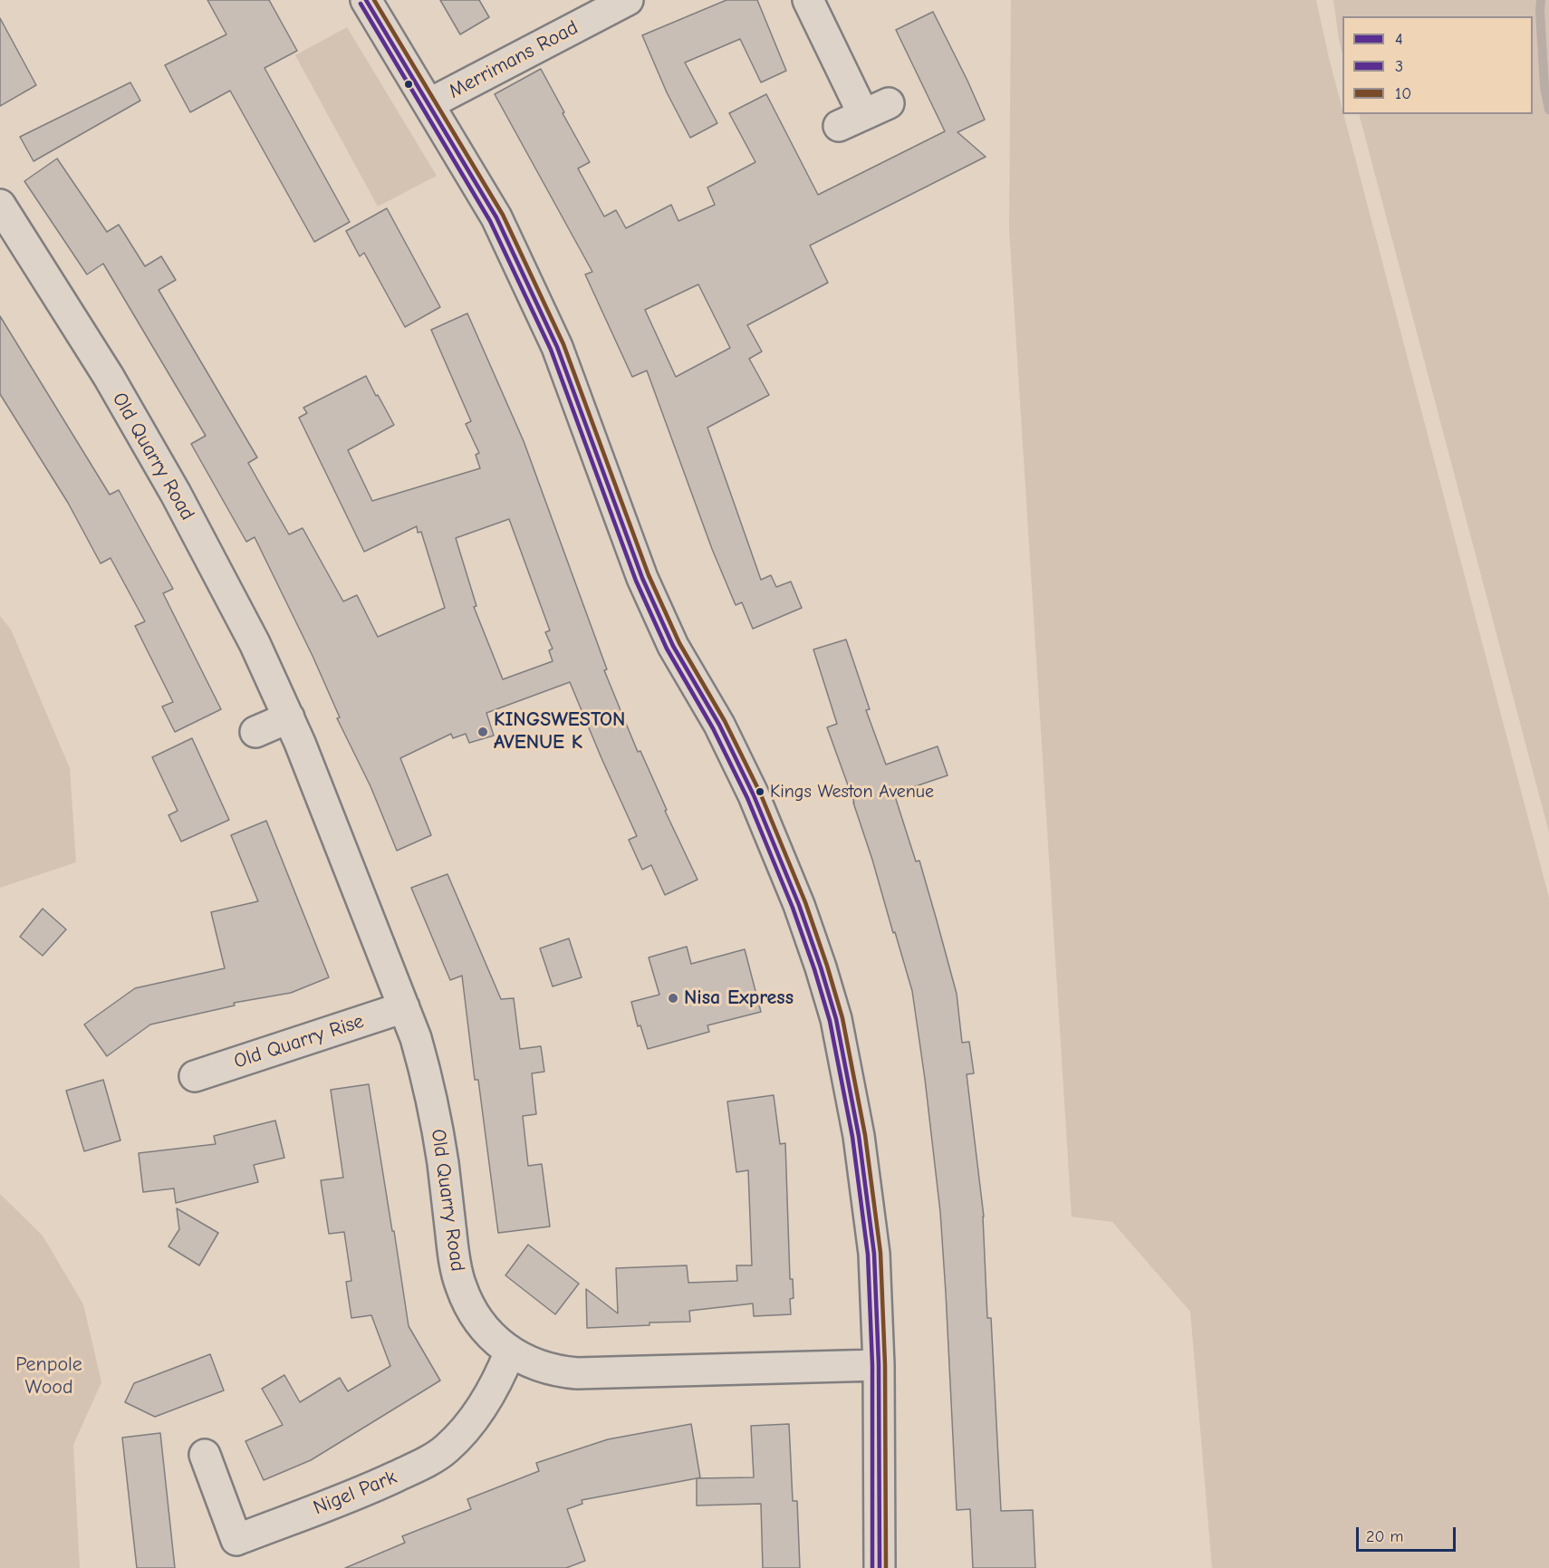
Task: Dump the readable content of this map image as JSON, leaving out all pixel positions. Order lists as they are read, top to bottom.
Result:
{
  "streets": {
    "street": [
      "Merrimans Road",
      "Old Quarry Road",
      "Old Quarry Rise",
      "Nigel Park"
    ]
  },
  "crossings": [
    ["Old Quarry Road", "Old Quarry Rise"],
    ["Old Quarry Road", "Nigel Park"]
  ],
  "parks": ["Penpole Wood"],
  "places": ["KINGSWESTON AVENUE K", "Kings Weston Avenue", "Nisa Express"],
  "lines": ["transit line 4", "transit line 10", "transit line 3"],
  "legend": ["4", "3", "10"],
  "scale_bar": "20 m"
}
